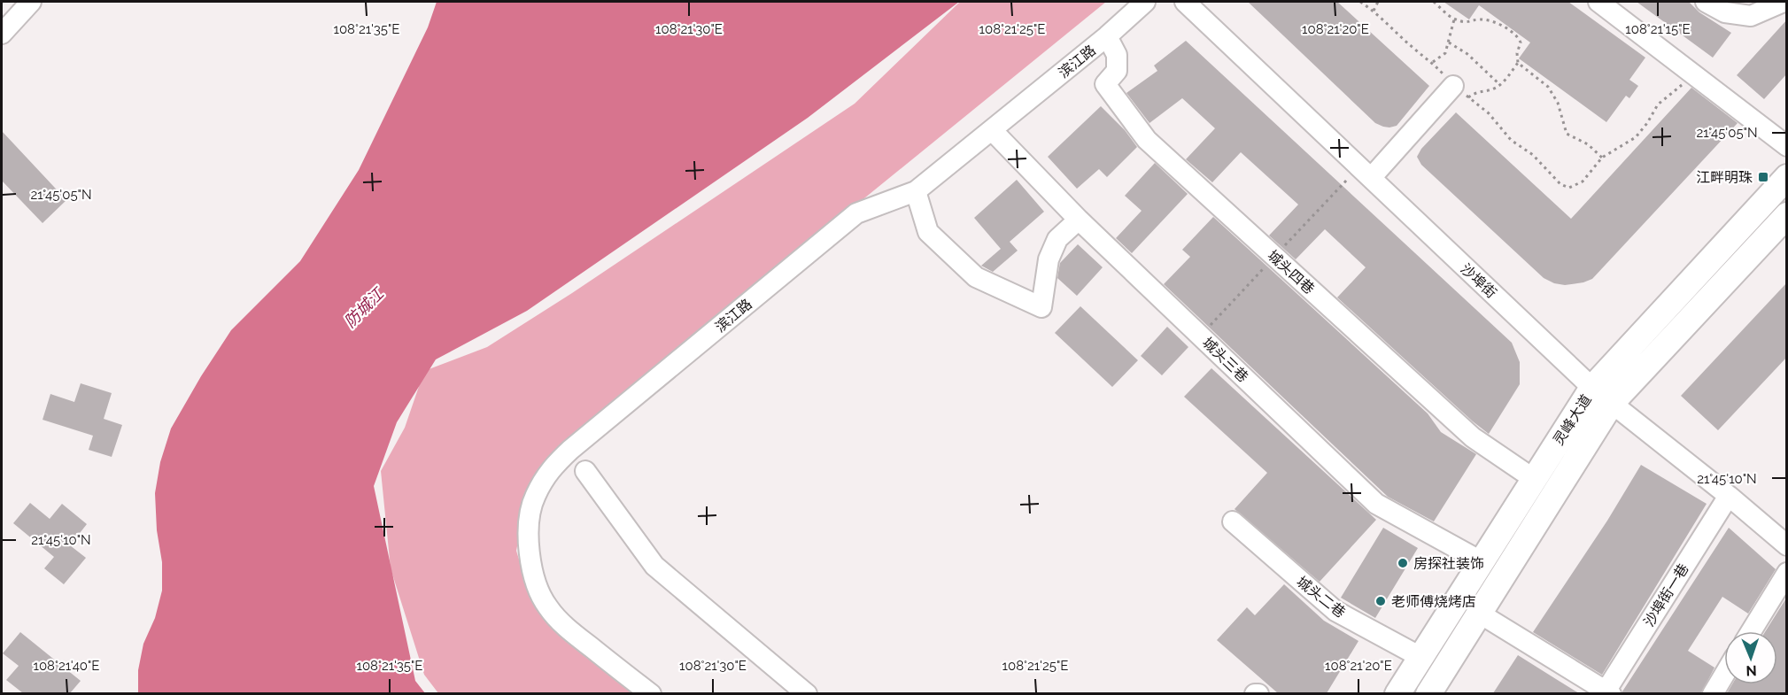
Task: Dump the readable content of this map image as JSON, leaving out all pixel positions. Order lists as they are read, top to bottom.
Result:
{
  "streets": {
    "main road": ["灵峰大道"],
    "street": [
      "滨江路",
      "城头四巷",
      "沙埠街",
      "城头三巷",
      "沙埠街一巷",
      "城头二巷"
    ]
  },
  "crossings": [
    ["滨江路", "城头四巷"],
    ["滨江路", "城头三巷"],
    ["城头四巷", "灵峰大道"],
    ["沙埠街", "灵峰大道"],
    ["沙埠街", "沙埠街一巷"],
    ["城头三巷", "灵峰大道"],
    ["灵峰大道", "城头二巷"]
  ],
  "water": ["防城江"],
  "places": {
    "transit": ["江畔明珠"],
    "other": ["房探社装饰", "老师傅烧烤店"]
  },
  "north": "bottom",
  "coordinates": [
    "108°21'35\"E",
    "108°21'30\"E",
    "108°21'25\"E",
    "108°21'20\"E",
    "108°21'15\"E",
    "21°45'05\"N",
    "21°45'10\"N",
    "108°21'40\"E"
  ]
}
